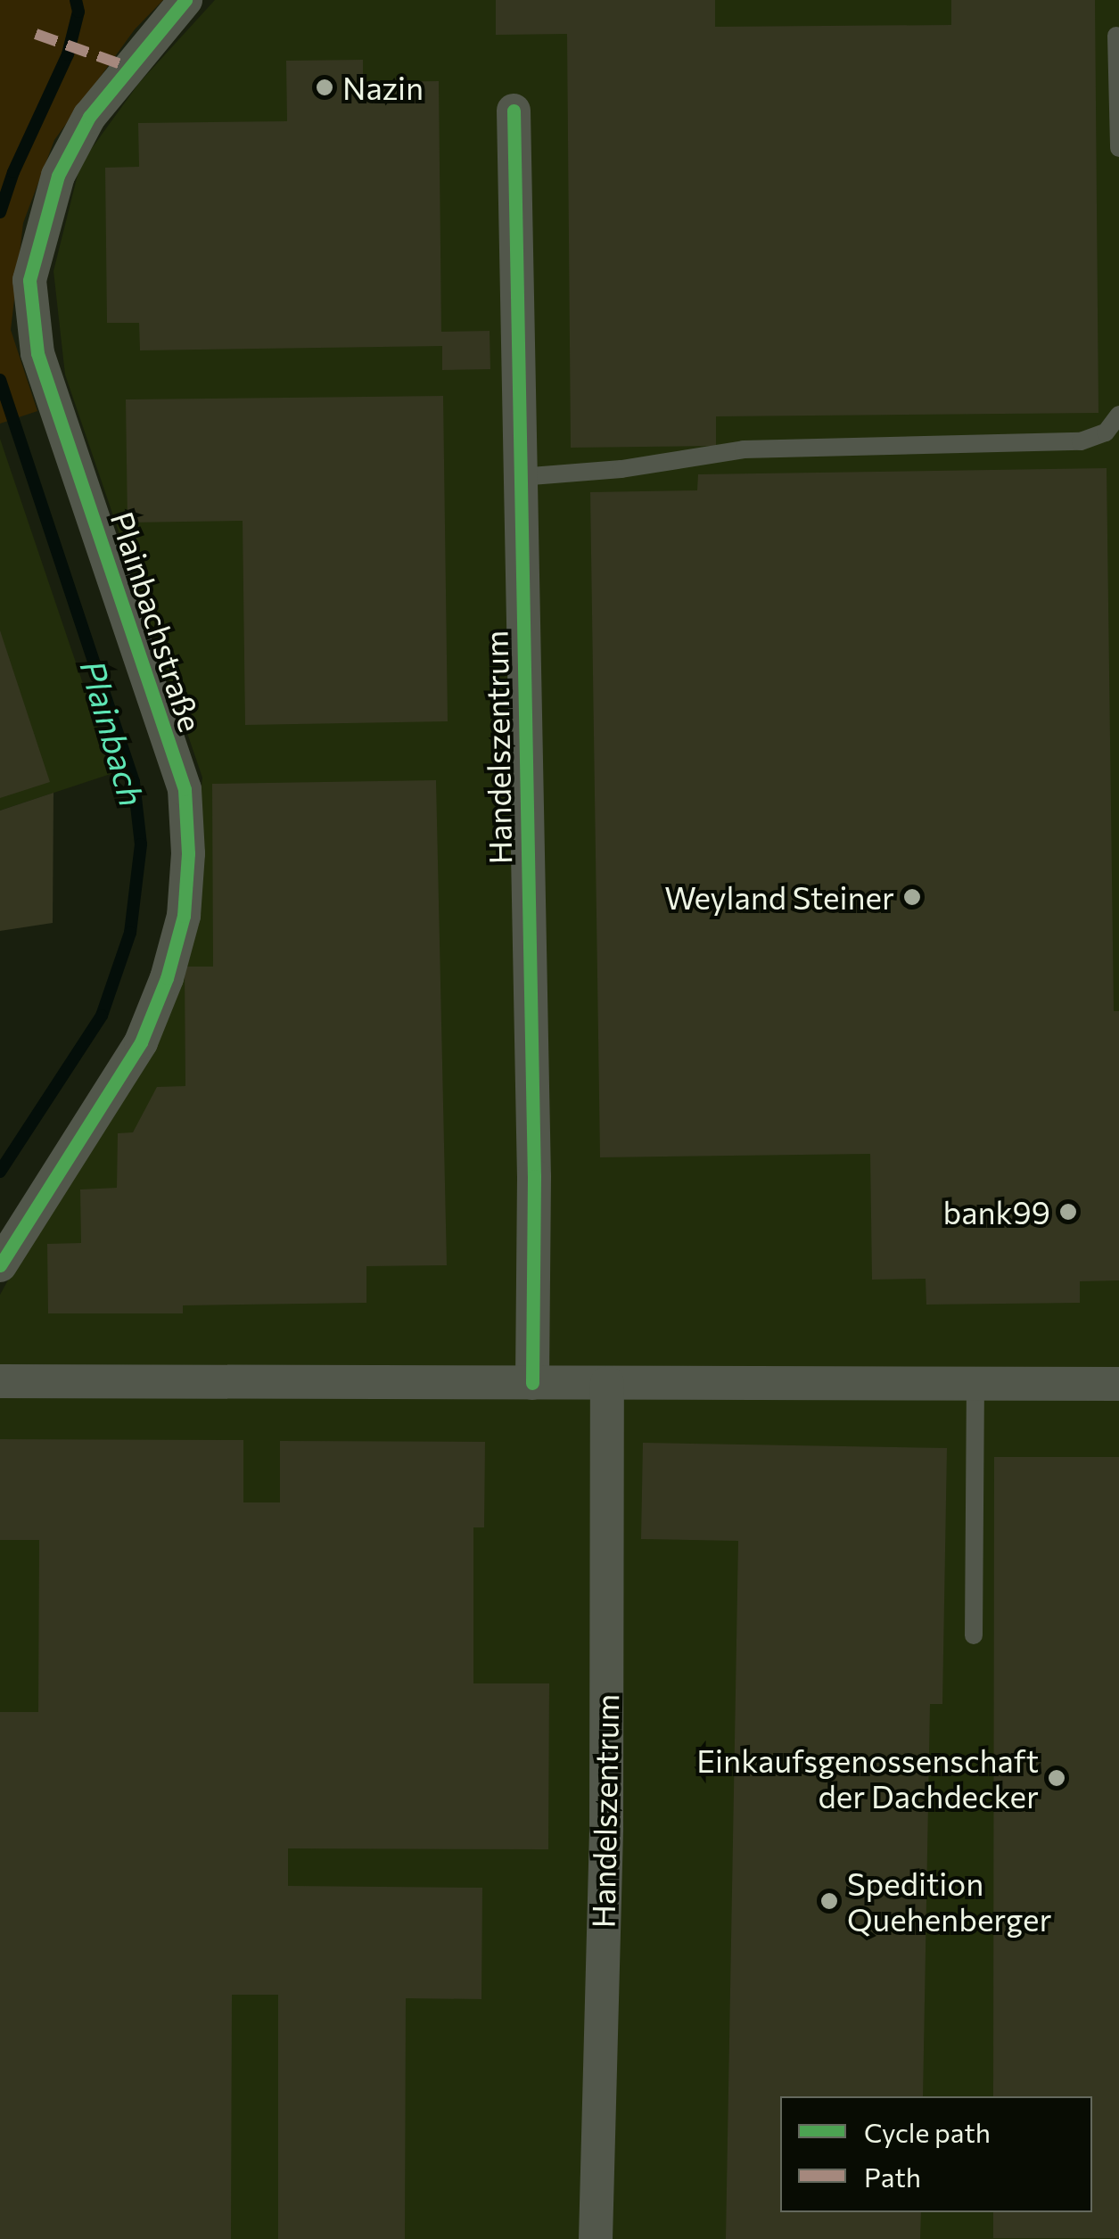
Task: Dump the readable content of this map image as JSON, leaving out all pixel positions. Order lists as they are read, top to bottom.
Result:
{
  "streets": {
    "street": ["Plainbachstraße", "Handelszentrum"]
  },
  "water": ["Plainbach"],
  "places": [
    "Nazin",
    "Weyland Steiner",
    "bank99",
    "Einkaufsgenossenschaft der Dachdecker",
    "Spedition Quehenberger"
  ],
  "legend": ["Cycle path", "Path"]
}
